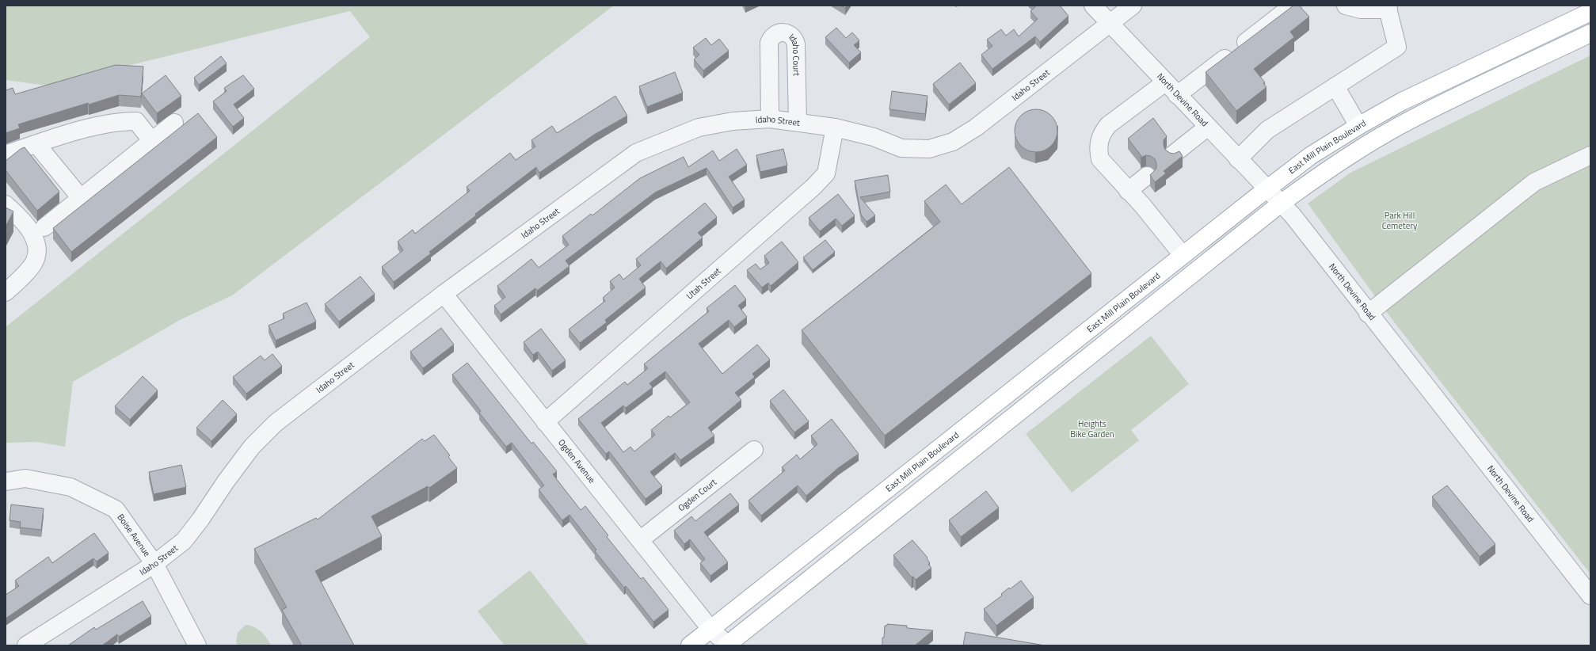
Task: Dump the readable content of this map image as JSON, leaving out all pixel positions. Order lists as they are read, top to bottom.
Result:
{
  "streets": {
    "main road": ["East Mill Plain Boulevard"],
    "street": [
      "Idaho Court",
      "Idaho Street",
      "North Devine Road",
      "Utah Street",
      "Ogden Avenue",
      "Ogden Court",
      "Boise Avenue"
    ]
  },
  "crossings": [
    ["Idaho Court", "Idaho Street"],
    ["Idaho Street", "North Devine Road"],
    ["Idaho Street", "Utah Street"],
    ["Idaho Street", "Ogden Avenue"],
    ["Idaho Street", "Boise Avenue"],
    ["North Devine Road", "East Mill Plain Boulevard"],
    ["East Mill Plain Boulevard", "Ogden Avenue"],
    ["Utah Street", "Ogden Avenue"],
    ["Ogden Avenue", "Ogden Court"]
  ],
  "parks": ["Park Hill Cemetery", "Heights Bike Garden"]
}
